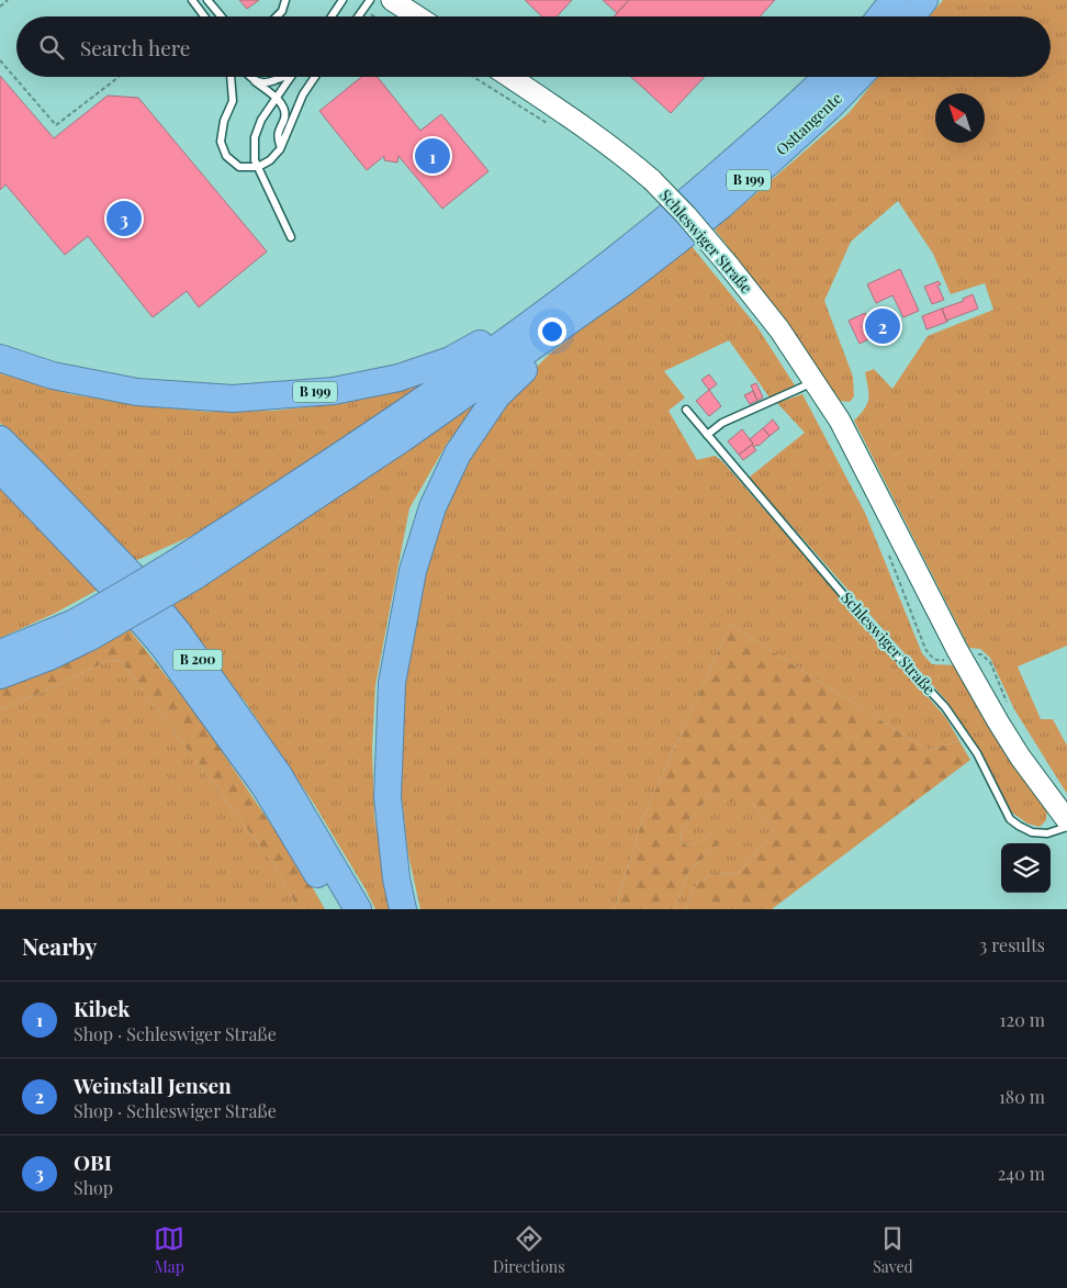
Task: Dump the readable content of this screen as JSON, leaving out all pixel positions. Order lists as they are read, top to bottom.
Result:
{
  "streets": {
    "highway": ["Osttangente", "B 199", "B 200"],
    "main road": ["Schleswiger Straße"]
  },
  "crossings": [
    ["Osttangente", "B 199"]
  ],
  "north": "top left",
  "page": {
    "search": "Search here",
    "pins": ["1", "3", "2"],
    "heading": ["Nearby", "3 results"],
    "list": [
      {
        "mark": "1",
        "name": "Kibek",
        "note": "Shop · Schleswiger Straße",
        "value": "120 m"
      },
      {
        "mark": "2",
        "name": "Weinstall Jensen",
        "note": "Shop · Schleswiger Straße",
        "value": "180 m"
      },
      {
        "mark": "3",
        "name": "OBI",
        "note": "Shop",
        "value": "240 m"
      }
    ],
    "nav": ["Map", "Directions", "Saved"]
  }
}
